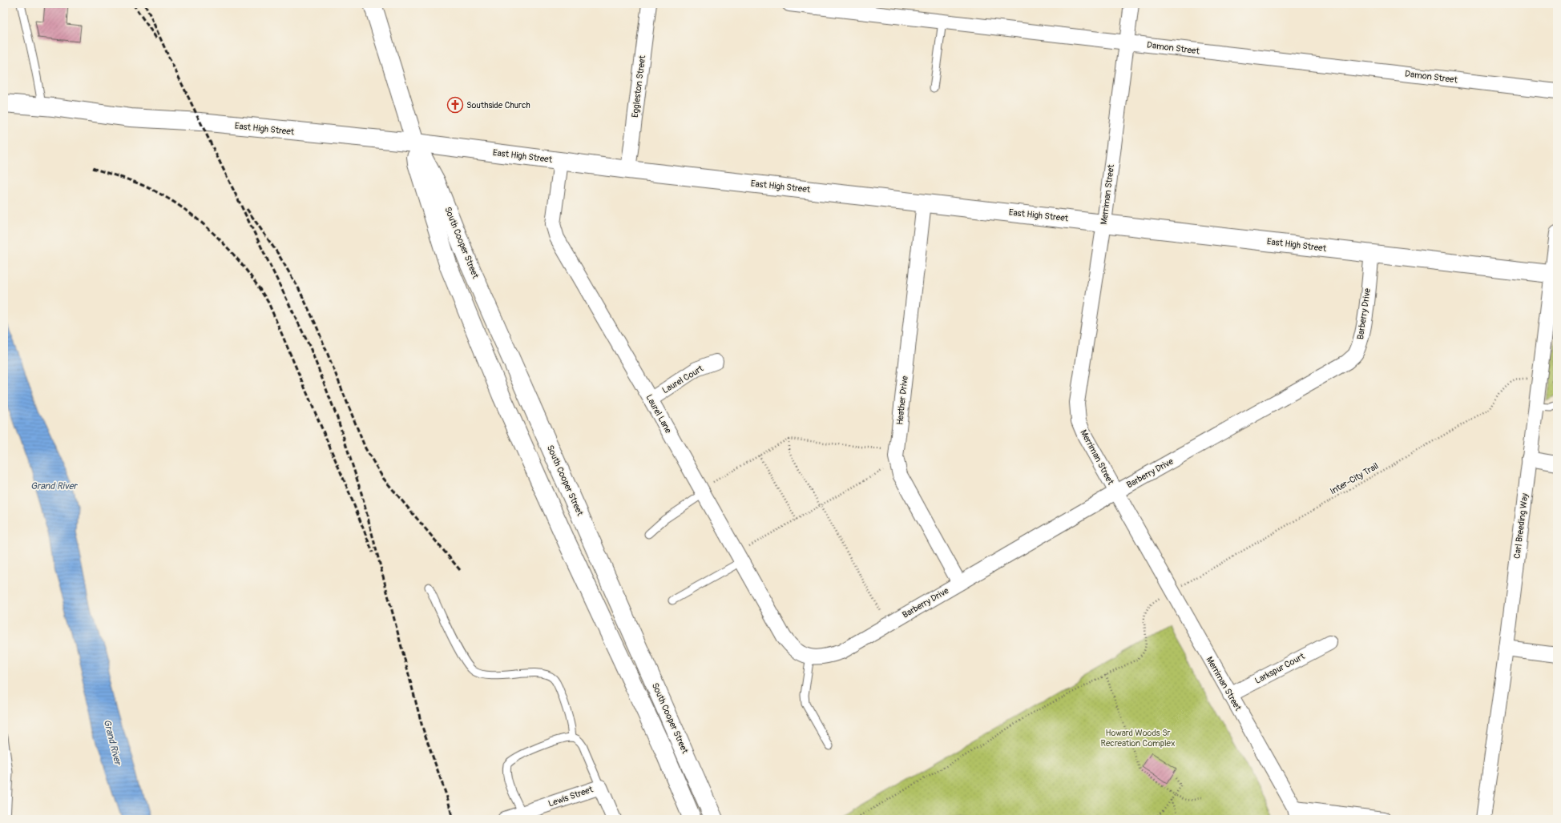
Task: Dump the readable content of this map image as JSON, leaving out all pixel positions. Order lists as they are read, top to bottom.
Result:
{
  "streets": {
    "main road": ["East High Street", "South Cooper Street"],
    "street": [
      "Damon Street",
      "Eggleston Street",
      "Merriman Street",
      "Barberry Drive",
      "Laurel Court",
      "Heather Drive",
      "Laurel Lane",
      "Carl Breeding Way",
      "Larkspur Court",
      "Lewis Street"
    ],
    "path": ["Inter-City Trail"]
  },
  "crossings": [
    ["Damon Street", "Merriman Street"],
    ["Eggleston Street", "East High Street"],
    ["East High Street", "Merriman Street"],
    ["East High Street", "South Cooper Street"],
    ["East High Street", "Barberry Drive"],
    ["East High Street", "Heather Drive"],
    ["East High Street", "Laurel Lane"],
    ["East High Street", "Carl Breeding Way"],
    ["Merriman Street", "Barberry Drive"],
    ["Merriman Street", "Larkspur Court"],
    ["Barberry Drive", "Heather Drive"],
    ["Barberry Drive", "Laurel Lane"],
    ["Laurel Court", "Laurel Lane"]
  ],
  "water": ["Grand River"],
  "parks": ["Howard Woods Sr Recreation Complex"],
  "places": {
    "church": ["Southside Church"]
  }
}
